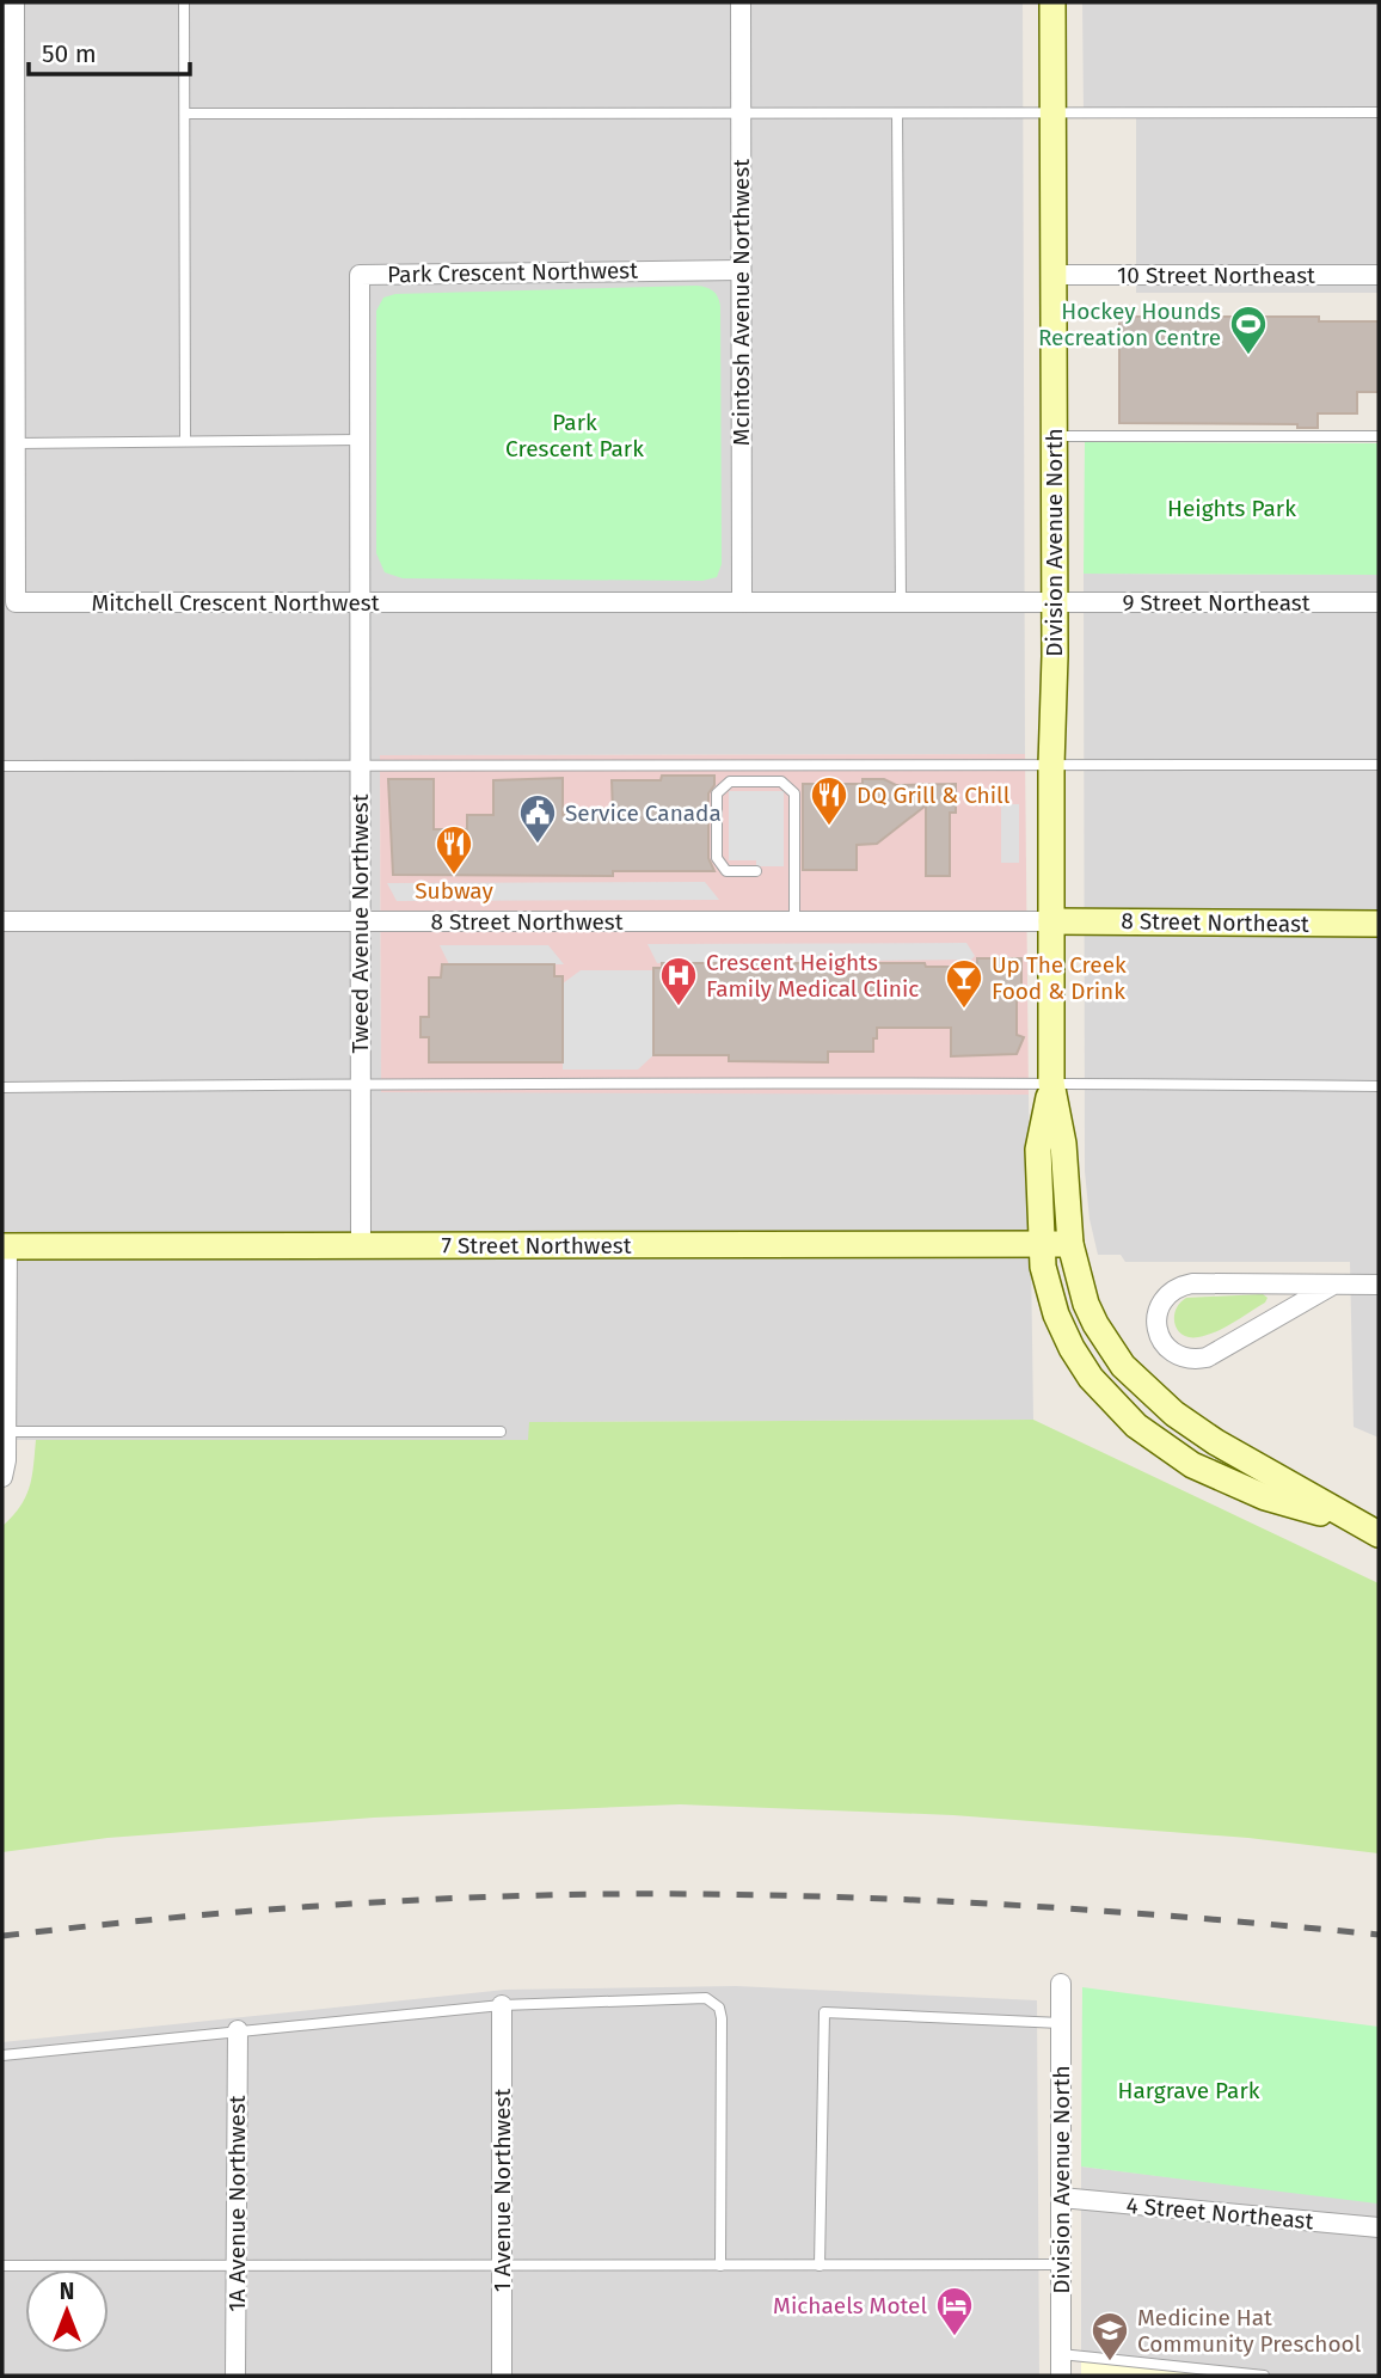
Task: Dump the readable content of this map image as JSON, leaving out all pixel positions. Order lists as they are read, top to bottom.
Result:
{
  "streets": {
    "main road": ["Division Avenue North", "8 Street Northeast", "7 Street Northwest"],
    "street": [
      "Park Crescent Northwest",
      "10 Street Northeast",
      "Mcintosh Avenue Northwest",
      "Mitchell Crescent Northwest",
      "9 Street Northeast",
      "8 Street Northwest",
      "Tweed Avenue Northwest",
      "1 Avenue Northwest",
      "1A Avenue Northwest",
      "4 Street Northeast"
    ]
  },
  "crossings": [
    ["Park Crescent Northwest", "Mcintosh Avenue Northwest"],
    ["Park Crescent Northwest", "Mitchell Crescent Northwest"],
    ["Park Crescent Northwest", "Tweed Avenue Northwest"],
    ["10 Street Northeast", "Division Avenue North"],
    ["Mcintosh Avenue Northwest", "Mitchell Crescent Northwest"],
    ["Division Avenue North", "Mitchell Crescent Northwest"],
    ["Division Avenue North", "9 Street Northeast"],
    ["Division Avenue North", "8 Street Northwest"],
    ["Division Avenue North", "8 Street Northeast"],
    ["Division Avenue North", "7 Street Northwest"],
    ["Division Avenue North", "4 Street Northeast"],
    ["Mitchell Crescent Northwest", "9 Street Northeast"],
    ["Mitchell Crescent Northwest", "Tweed Avenue Northwest"],
    ["8 Street Northwest", "8 Street Northeast"],
    ["8 Street Northwest", "Tweed Avenue Northwest"],
    ["Tweed Avenue Northwest", "7 Street Northwest"]
  ],
  "parks": ["Park Crescent Park", "Heights Park", "Hargrave Park"],
  "places": {
    "sports": ["Hockey Hounds Recreation Centre"],
    "restaurant": ["DQ Grill & Chill", "Subway"],
    "public building": ["Service Canada"],
    "hospital": ["Crescent Heights Family Medical Clinic"],
    "bar": ["Up The Creek Food & Drink"],
    "hotel": ["Michaels Motel"],
    "school or university": ["Medicine Hat Community Preschool"]
  },
  "scale_bar": "50 m",
  "north": "top"
}
